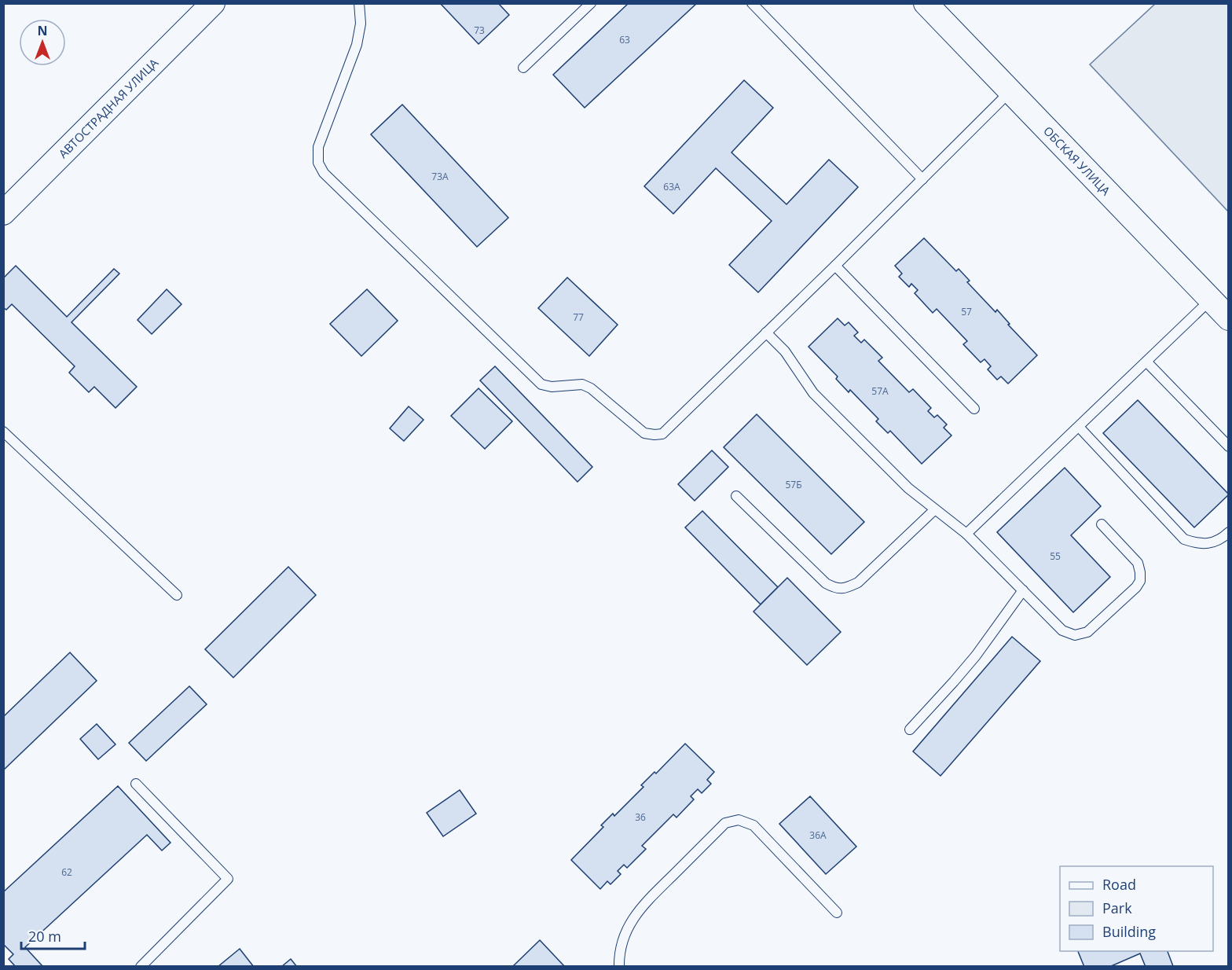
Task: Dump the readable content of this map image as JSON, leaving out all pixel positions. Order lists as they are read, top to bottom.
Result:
{
  "streets": {
    "street": ["АВТОСТРАДНАЯ УЛИЦА", "ОБСКАЯ УЛИЦА"]
  },
  "house_numbers": [
    "73",
    "63",
    "73А",
    "63А",
    "57",
    "77",
    "57А",
    "57Б",
    "55",
    "36",
    "36А",
    "62"
  ],
  "legend": ["Road", "Park", "Building"],
  "scale_bar": "20 m",
  "north": "top"
}
